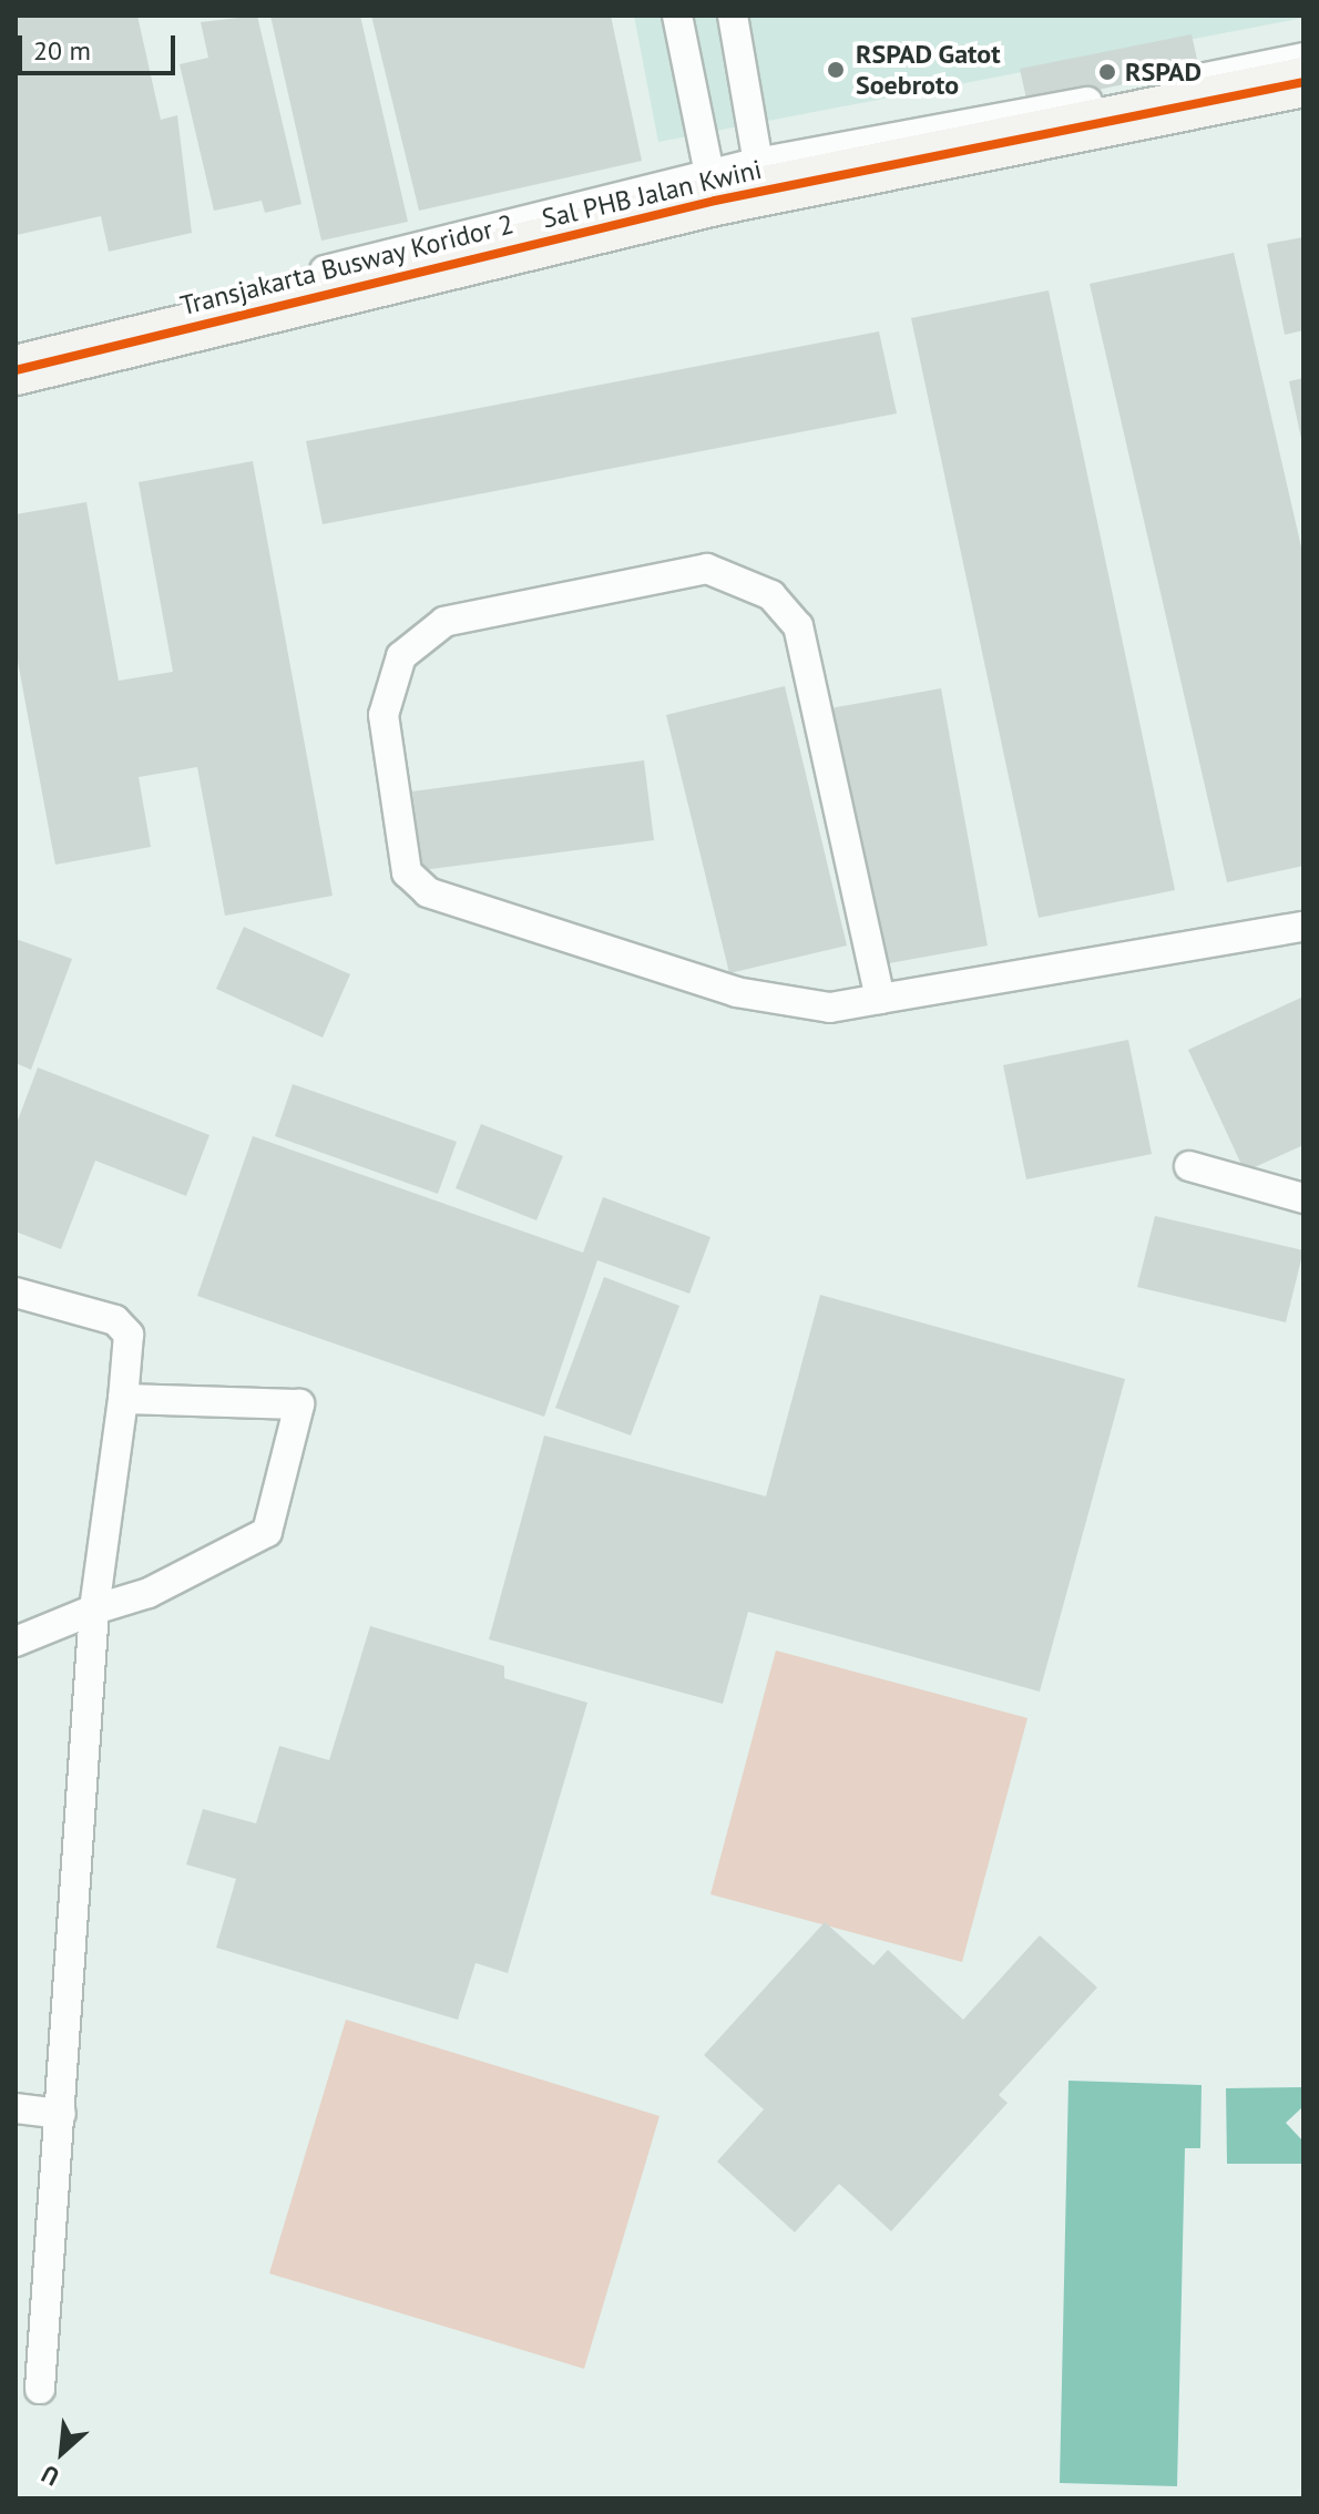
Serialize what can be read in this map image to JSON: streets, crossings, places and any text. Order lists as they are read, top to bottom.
{
  "streets": {
    "street": ["Sal PHB Jalan Kwini"],
    "lane": ["Transjakarta Busway Koridor 2"]
  },
  "crossings": [
    ["Sal PHB Jalan Kwini", "Transjakarta Busway Koridor 2"]
  ],
  "places": ["RSPAD Gatot Soebroto", "RSPAD"],
  "scale_bar": "20 m",
  "north": "bottom left"
}
